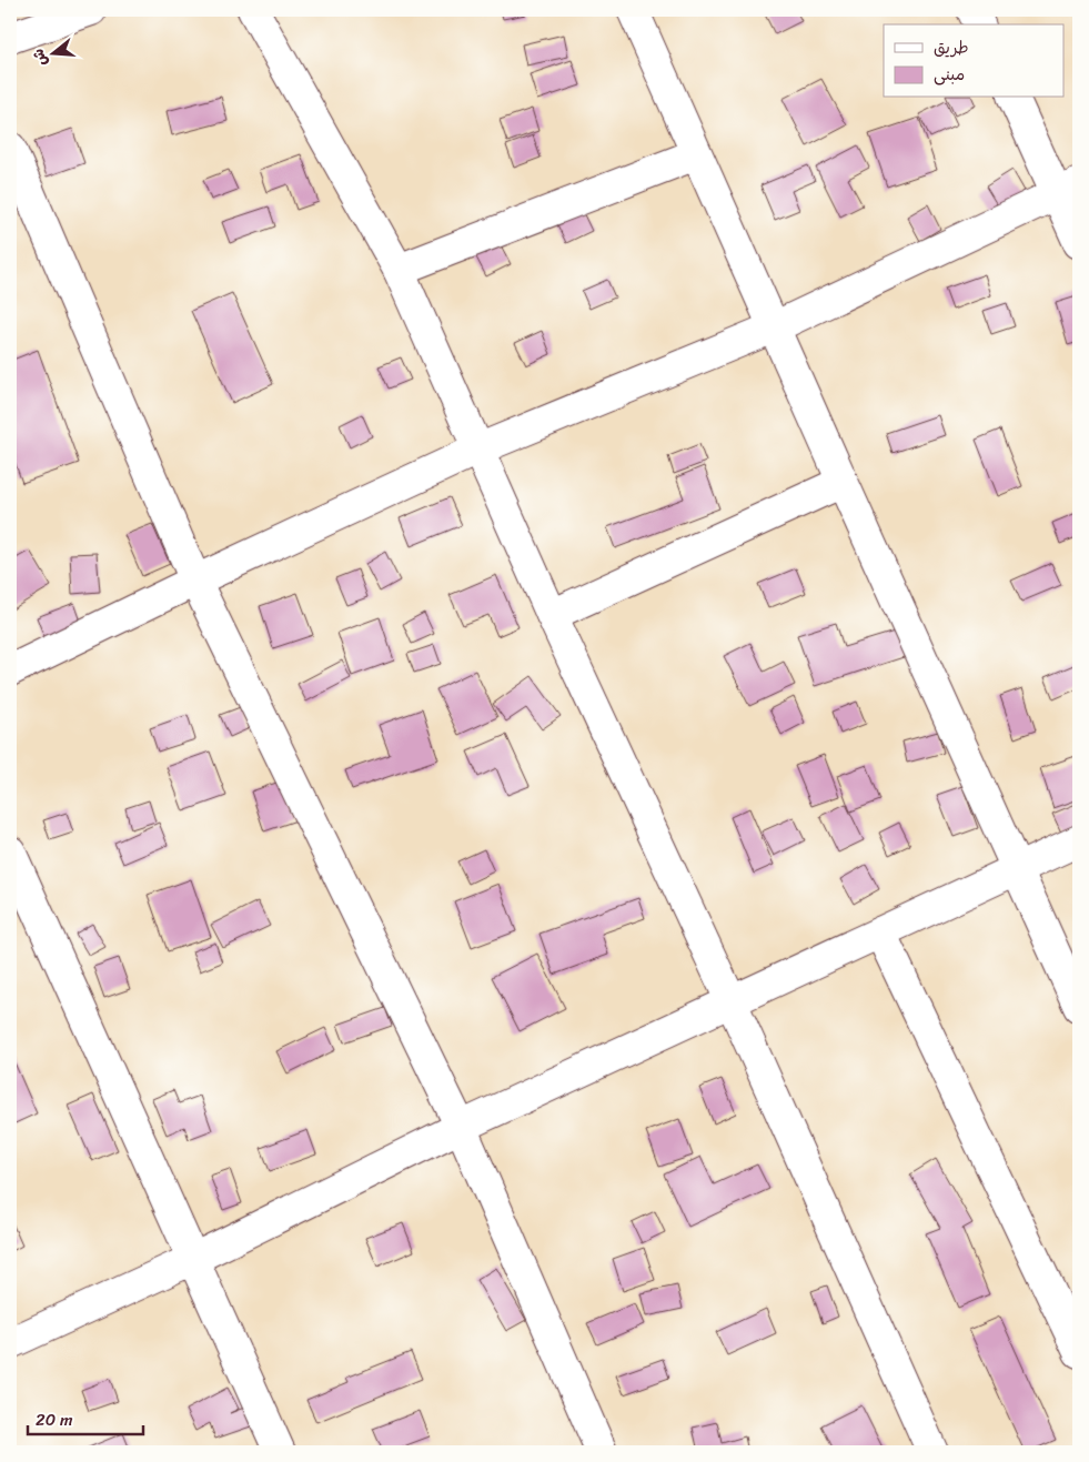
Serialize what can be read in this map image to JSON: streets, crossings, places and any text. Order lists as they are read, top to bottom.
{
  "legend": ["طريق", "مبنى"],
  "scale_bar": "20 m",
  "north": "left"
}
